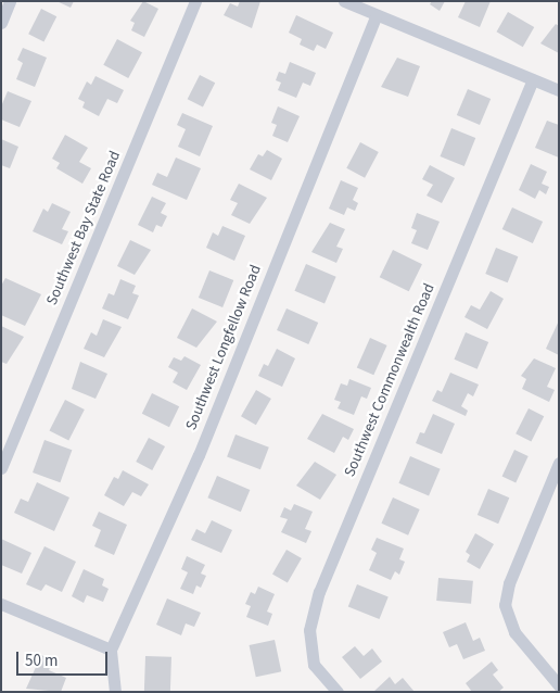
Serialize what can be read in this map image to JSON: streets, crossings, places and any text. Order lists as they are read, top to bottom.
{
  "streets": {
    "street": ["Southwest Bay State Road", "Southwest Longfellow Road", "Southwest Commonwealth Road"]
  },
  "scale_bar": "50 m"
}
